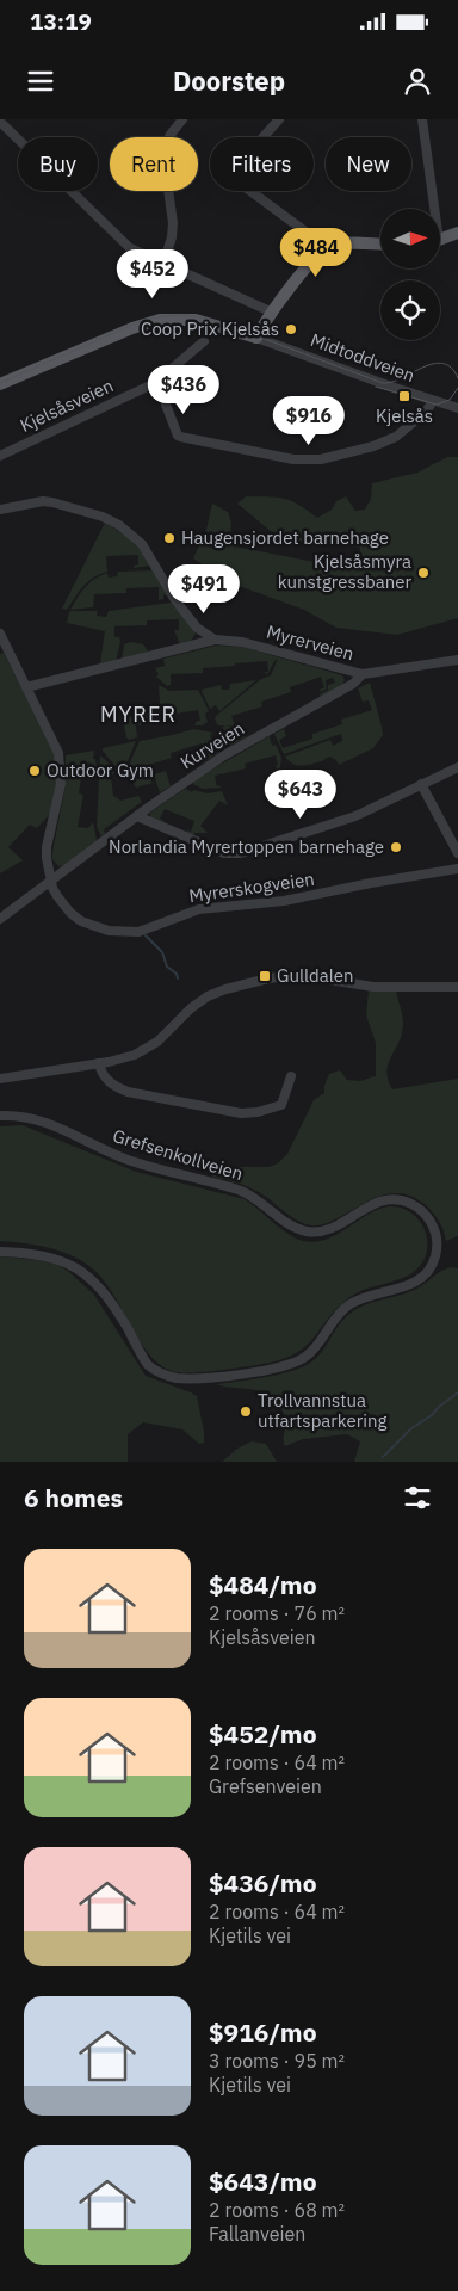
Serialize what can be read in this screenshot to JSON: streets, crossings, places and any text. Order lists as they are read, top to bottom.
{
  "streets": {
    "street": [
      "Midtoddveien",
      "Kjelsåsveien",
      "Myrerveien",
      "Kurveien",
      "Myrerskogveien",
      "Grefsenkollveien"
    ]
  },
  "crossings": [
    ["Myrerveien", "Kurveien"],
    ["Kurveien", "Myrerskogveien"]
  ],
  "districts": ["MYRER"],
  "places": {
    "other": [
      "Coop Prix Kjelsås",
      "Haugensjordet barnehage",
      "Kjelsåsmyra kunstgressbaner",
      "Outdoor Gym",
      "Norlandia Myrertoppen barnehage",
      "Trollvannstua utfartsparkering"
    ],
    "transit": ["Kjelsås", "Gulldalen"]
  },
  "north": "right",
  "page": {
    "status": "13:19",
    "header": "Doorstep",
    "chip": [
      "Buy",
      "Rent",
      "Filters",
      "New"
    ],
    "price": [
      "$484",
      "$452",
      "$436",
      "$916",
      "$491",
      "$643"
    ],
    "heading": "6 homes",
    "list": [
      {
        "name": "$484/mo",
        "note": "2 rooms · 76 m² · Kjelsåsveien"
      },
      {
        "name": "$452/mo",
        "note": "2 rooms · 64 m² · Grefsenveien"
      },
      {
        "name": "$436/mo",
        "note": "2 rooms · 64 m² · Kjetils vei"
      },
      {
        "name": "$916/mo",
        "note": "3 rooms · 95 m² · Kjetils vei"
      },
      {
        "name": "$643/mo",
        "note": "2 rooms · 68 m² · Fallanveien"
      }
    ]
  }
}
